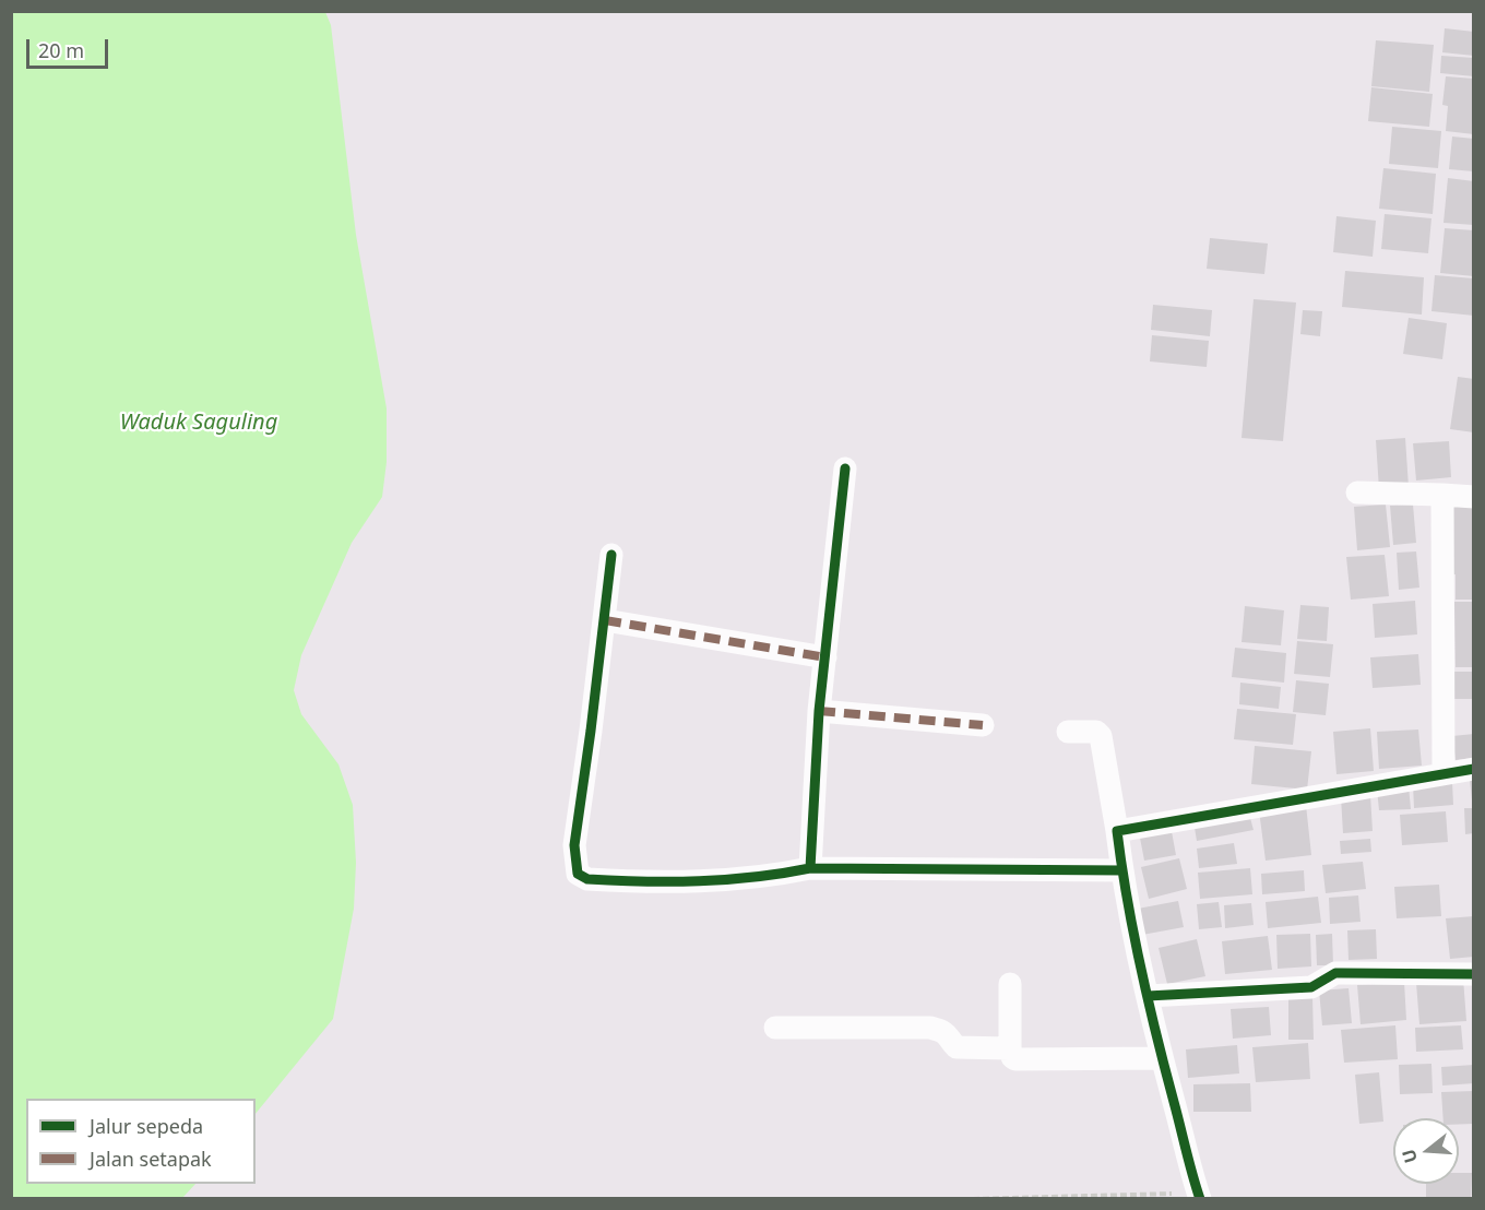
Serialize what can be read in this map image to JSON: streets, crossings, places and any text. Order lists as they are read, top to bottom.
{
  "water": ["Waduk Saguling"],
  "legend": ["Jalur sepeda", "Jalan setapak"],
  "scale_bar": "20 m",
  "north": "left"
}
